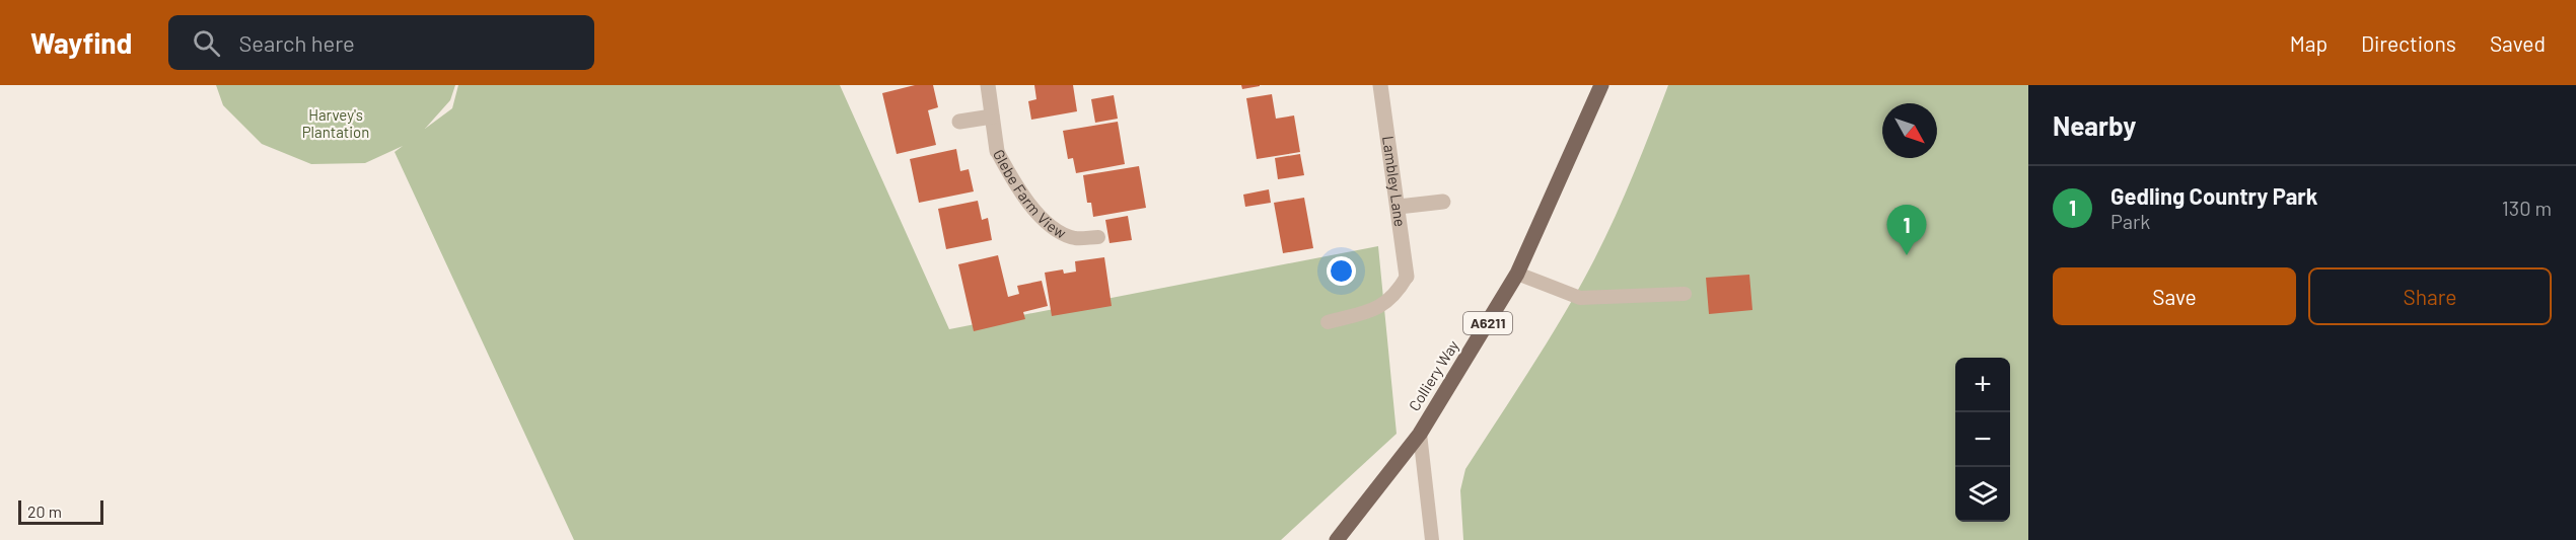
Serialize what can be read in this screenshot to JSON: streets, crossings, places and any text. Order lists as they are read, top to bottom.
{
  "streets": {
    "main road": ["A6211", "Colliery Way"],
    "street": ["Lambley Lane", "Glebe Farm View"]
  },
  "parks": ["Harvey's Plantation"],
  "scale_bar": "20 m",
  "north": "bottom right",
  "page": {
    "header": "Wayfind",
    "search": "Search here",
    "nav": ["Map", "Directions", "Saved"],
    "heading": "Nearby",
    "list": [
      {
        "mark": "1",
        "name": "Gedling Country Park",
        "note": "Park",
        "value": "130 m"
      }
    ],
    "pins": "1",
    "buttons": ["Save", "Share"],
    "map_buttons": ["+", "−"],
    "scale": "20 m"
  }
}
